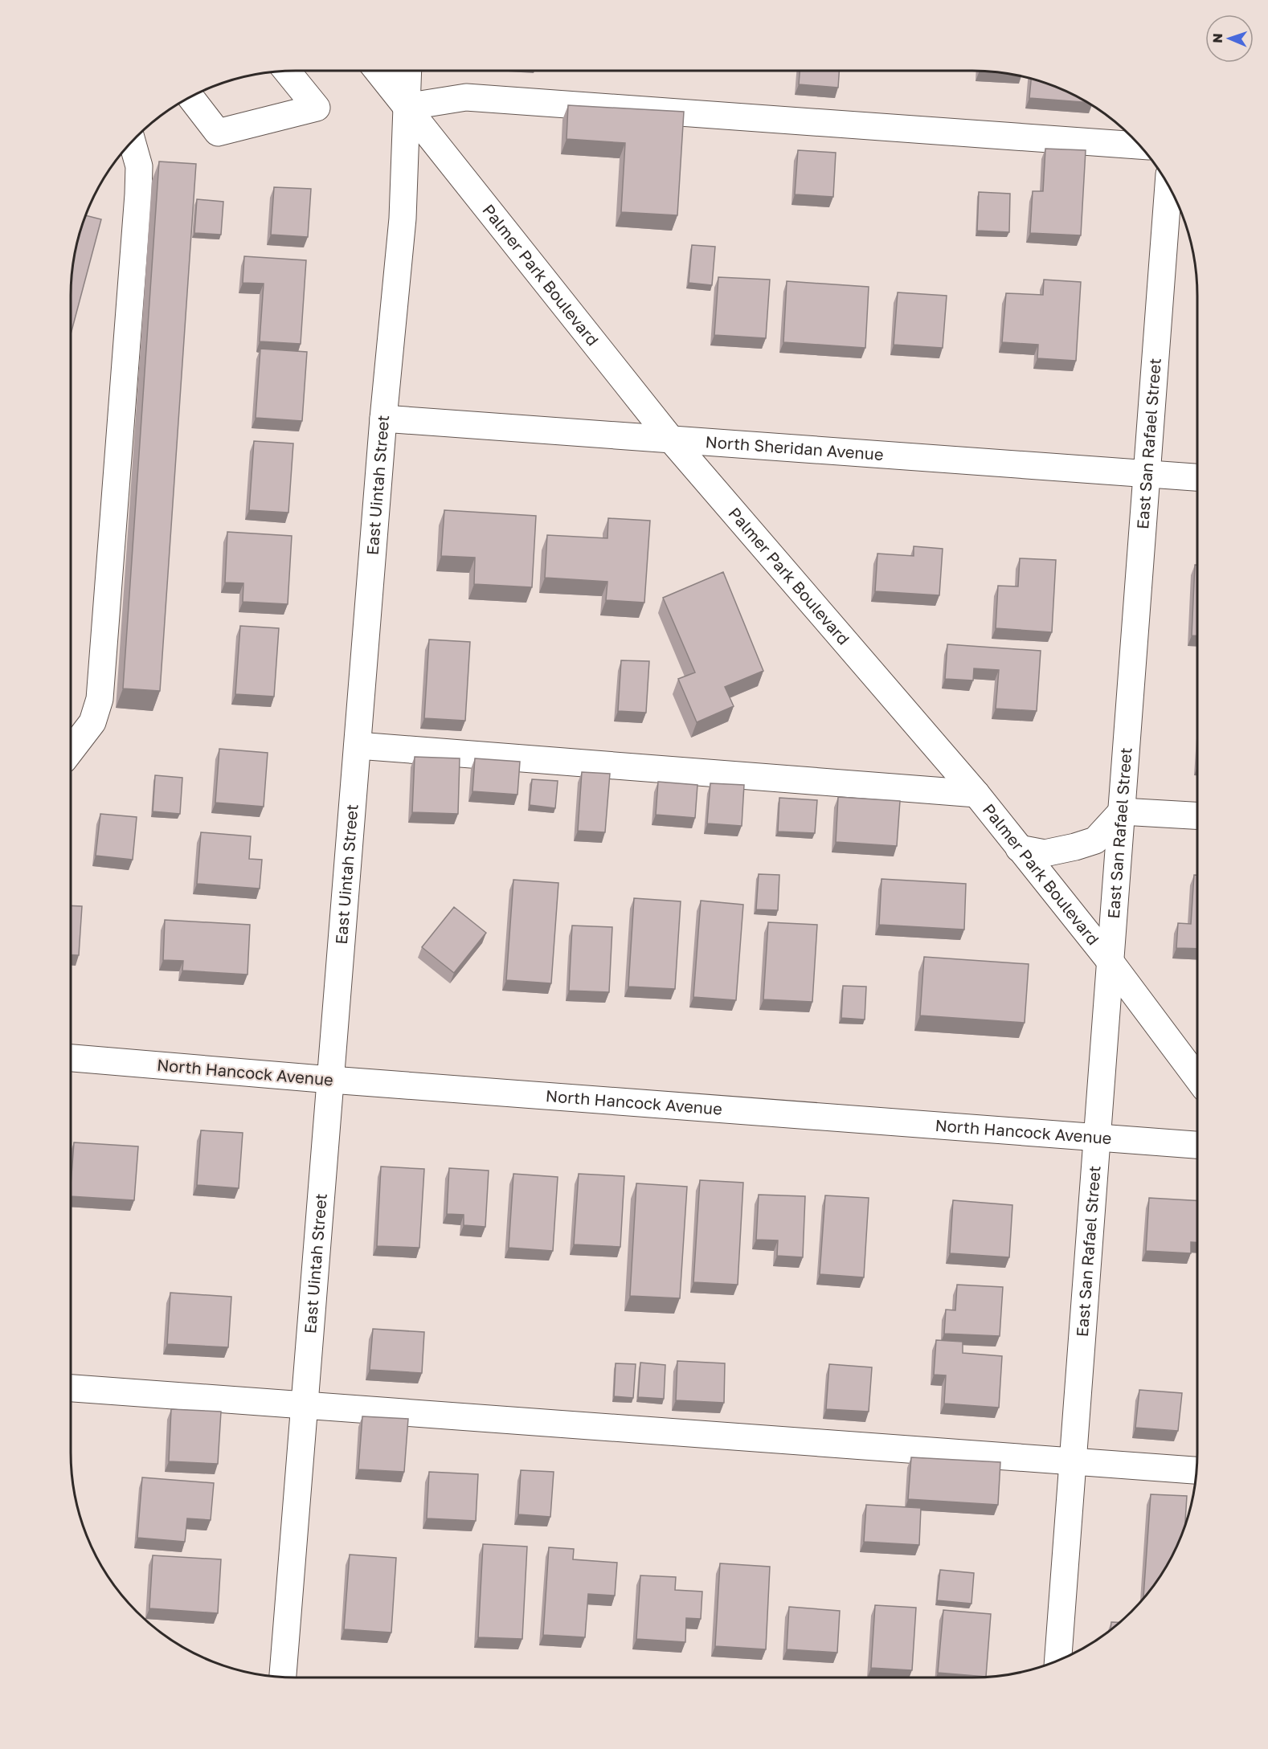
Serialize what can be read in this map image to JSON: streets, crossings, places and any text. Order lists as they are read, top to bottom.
{
  "streets": {
    "main road": [
      "Palmer Park Boulevard",
      "East San Rafael Street",
      "North Sheridan Avenue",
      "East Uintah Street",
      "North Hancock Avenue"
    ]
  },
  "crossings": [
    ["Palmer Park Boulevard", "East San Rafael Street"],
    ["Palmer Park Boulevard", "North Sheridan Avenue"],
    ["Palmer Park Boulevard", "East Uintah Street"],
    ["East San Rafael Street", "North Sheridan Avenue"],
    ["East San Rafael Street", "North Hancock Avenue"],
    ["North Sheridan Avenue", "East Uintah Street"],
    ["East Uintah Street", "North Hancock Avenue"]
  ],
  "north": "left"
}
